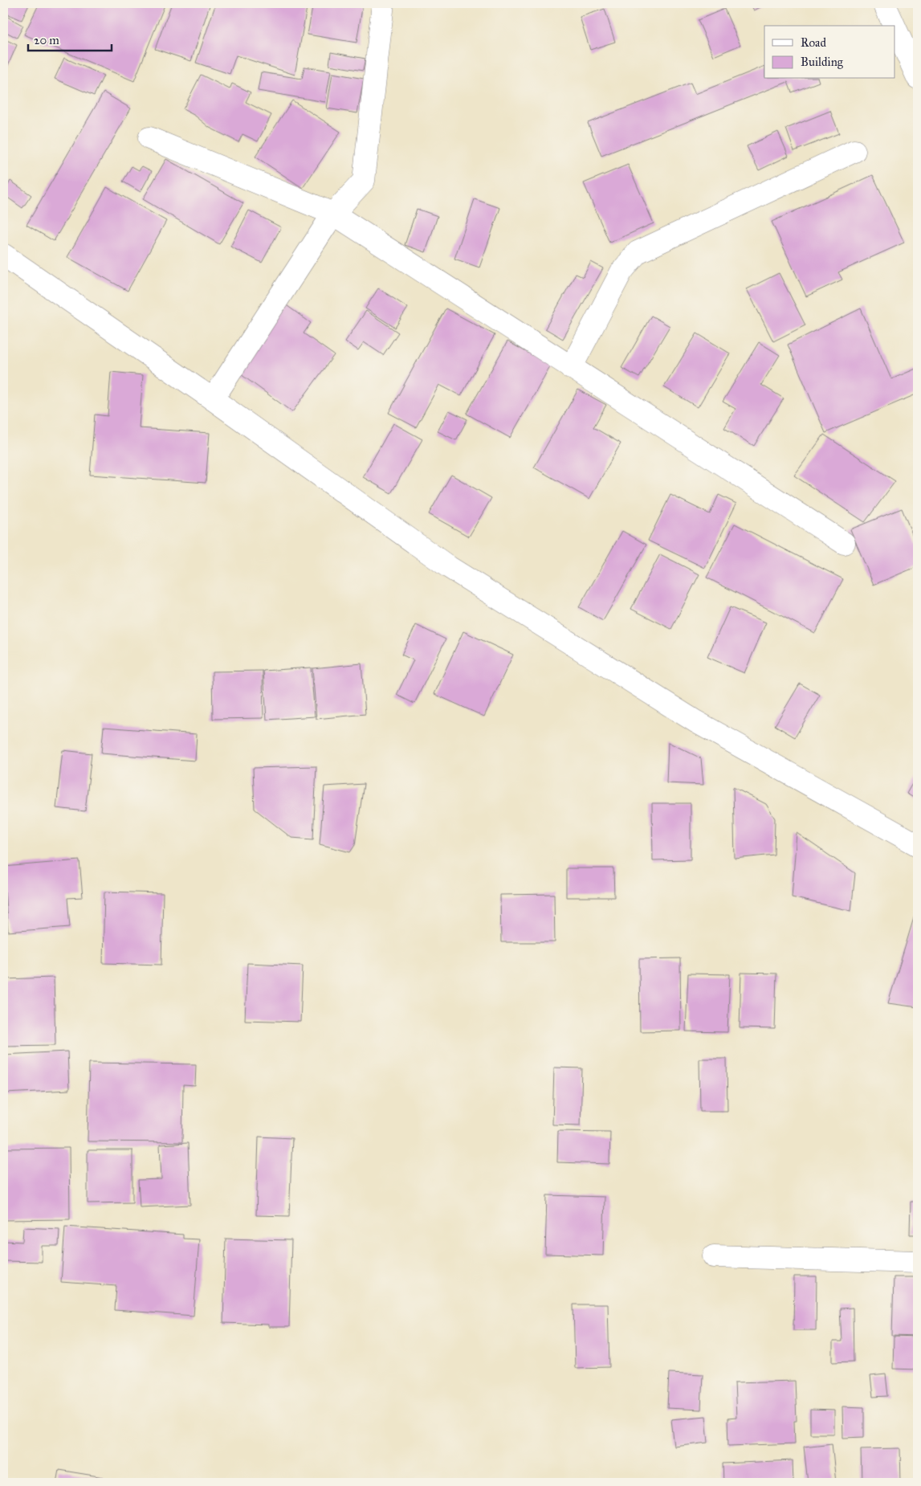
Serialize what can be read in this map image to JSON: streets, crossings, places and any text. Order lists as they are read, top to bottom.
{
  "legend": ["Road", "Building"],
  "scale_bar": "20 m"
}
